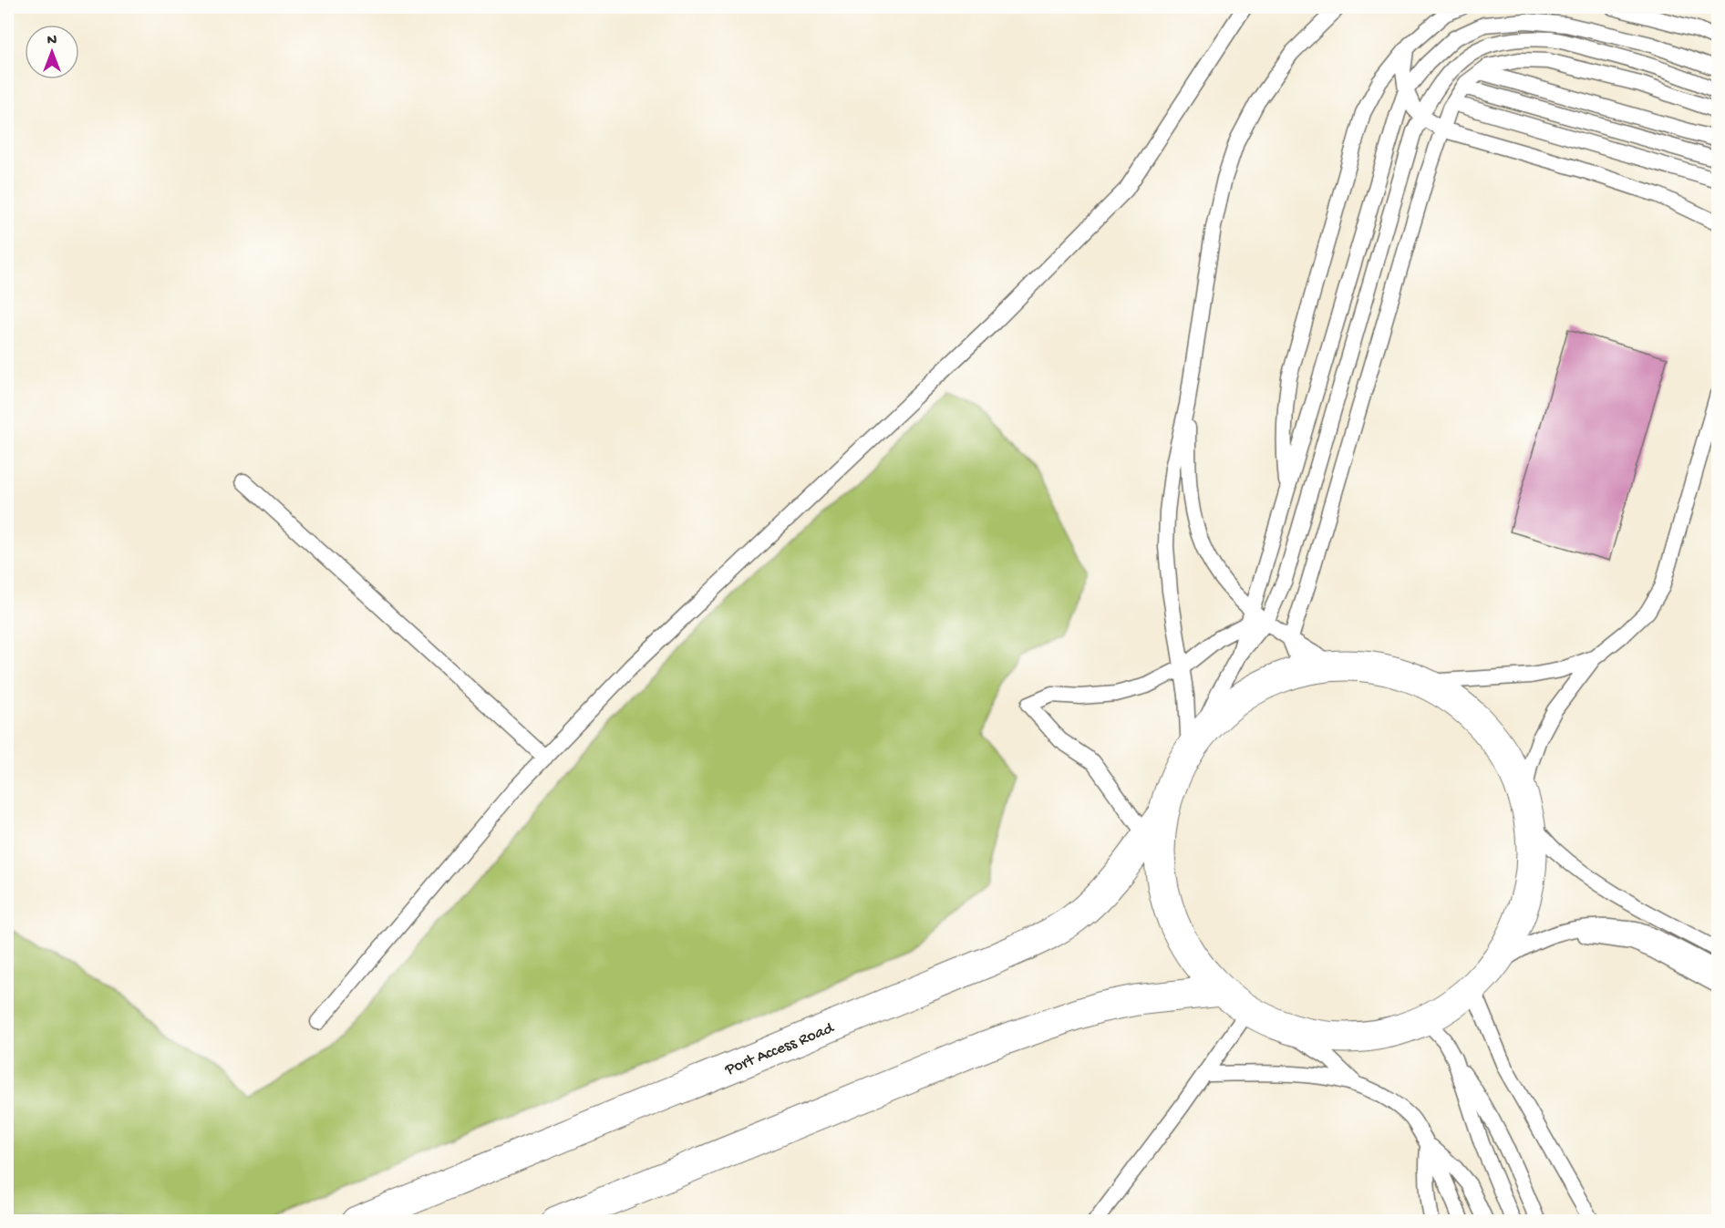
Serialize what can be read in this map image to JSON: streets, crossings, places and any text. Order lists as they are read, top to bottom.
{
  "streets": {
    "main road": ["Port Access Road"]
  },
  "north": "top"
}
